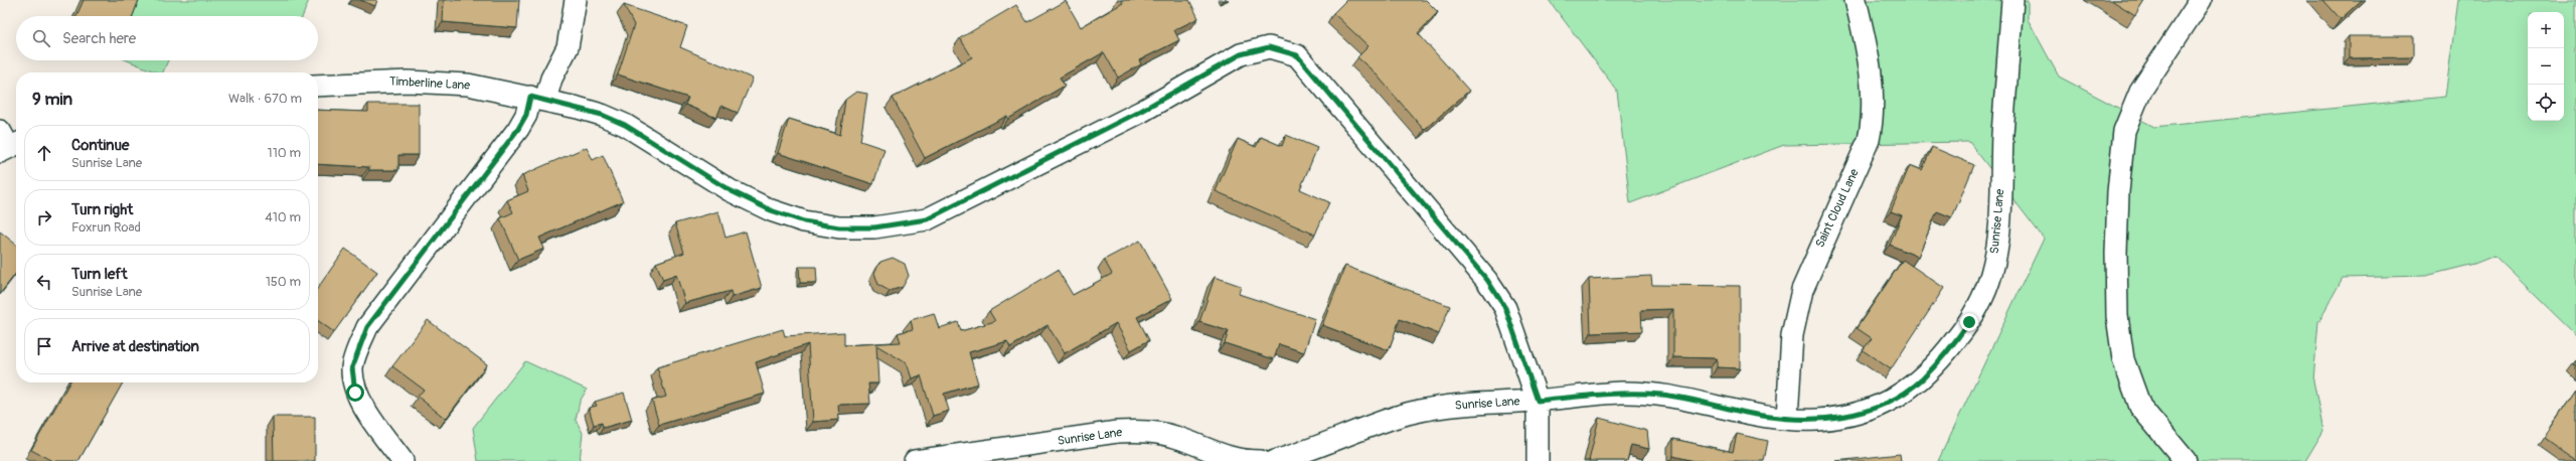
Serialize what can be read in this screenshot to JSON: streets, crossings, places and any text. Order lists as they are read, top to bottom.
{
  "streets": {
    "street": ["Timberline Lane", "Saint Cloud Lane", "Sunrise Lane"]
  },
  "crossings": [
    ["Timberline Lane", "Sunrise Lane"],
    ["Saint Cloud Lane", "Sunrise Lane"]
  ],
  "page": {
    "map_buttons": ["+", "−"],
    "search": "Search here",
    "heading": ["9 min", "Walk · 670 m"],
    "list": [
      ["Continue", "Sunrise Lane", "110 m"],
      ["Turn right", "Foxrun Road", "410 m"],
      ["Turn left", "Sunrise Lane", "150 m"],
      "Arrive at destination"
    ]
  }
}
